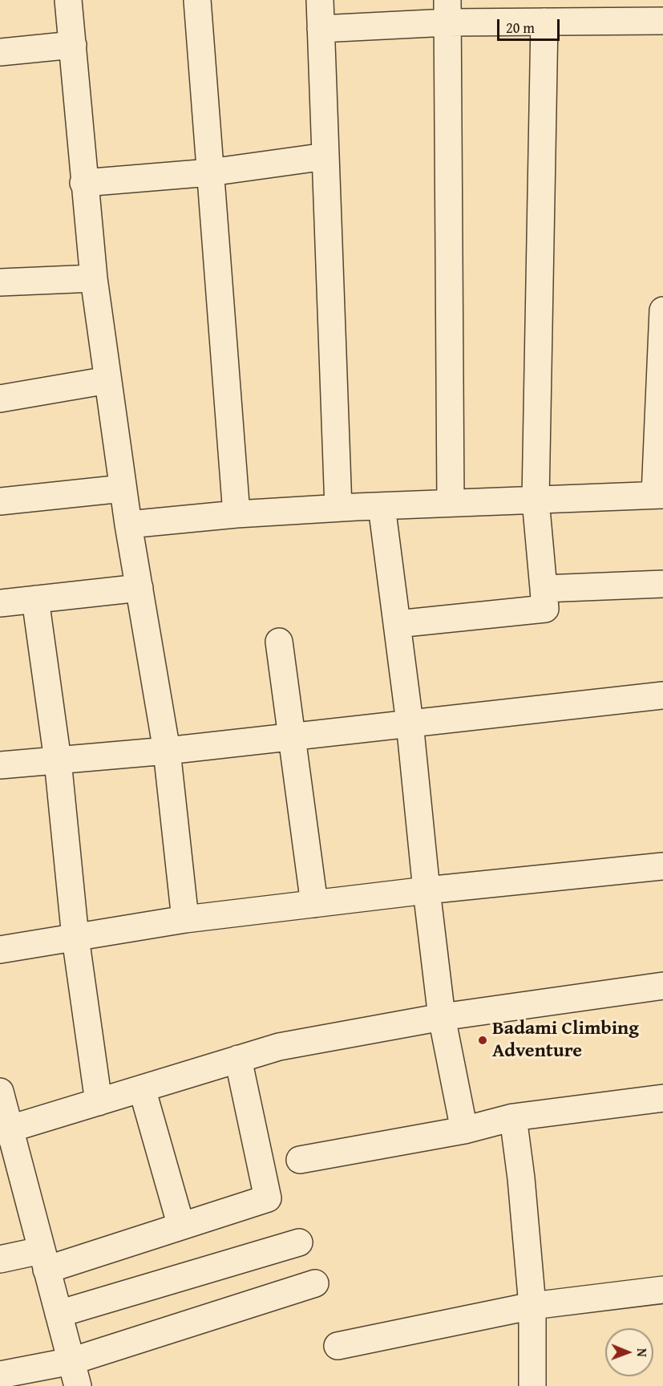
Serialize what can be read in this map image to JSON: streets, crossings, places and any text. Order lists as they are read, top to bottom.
{
  "places": ["Badami Climbing Adventure"],
  "scale_bar": "20 m",
  "north": "right"
}
